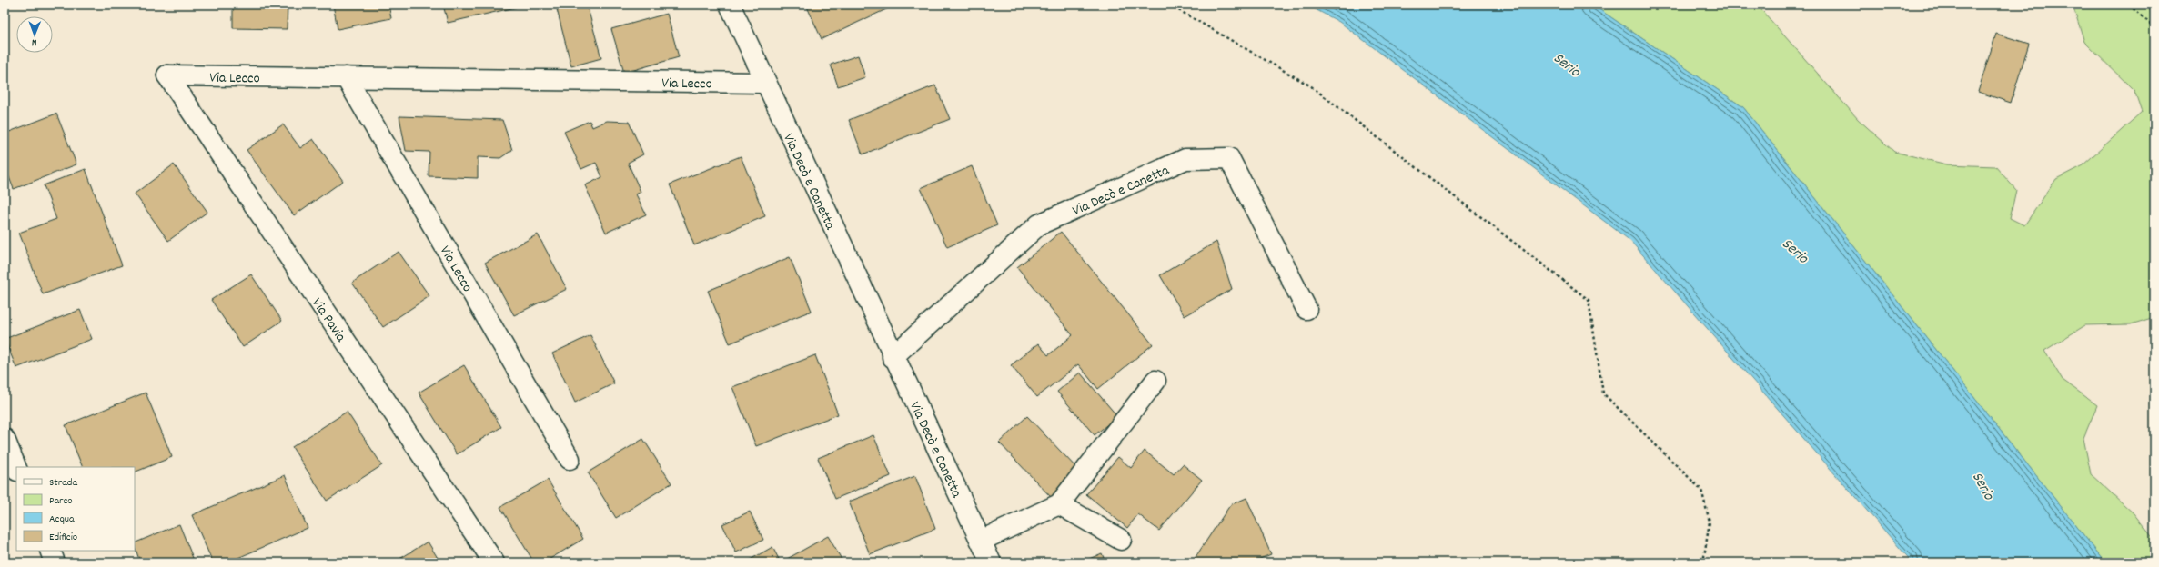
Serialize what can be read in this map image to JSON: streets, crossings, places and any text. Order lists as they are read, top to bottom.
{
  "streets": {
    "street": ["Via Lecco", "Via Decò e Canetta", "Via Pavia"]
  },
  "crossings": [
    ["Via Lecco", "Via Decò e Canetta"],
    ["Via Lecco", "Via Pavia"]
  ],
  "water": ["Serio"],
  "legend": [
    "Strada",
    "Parco",
    "Acqua",
    "Edificio"
  ],
  "north": "bottom"
}
